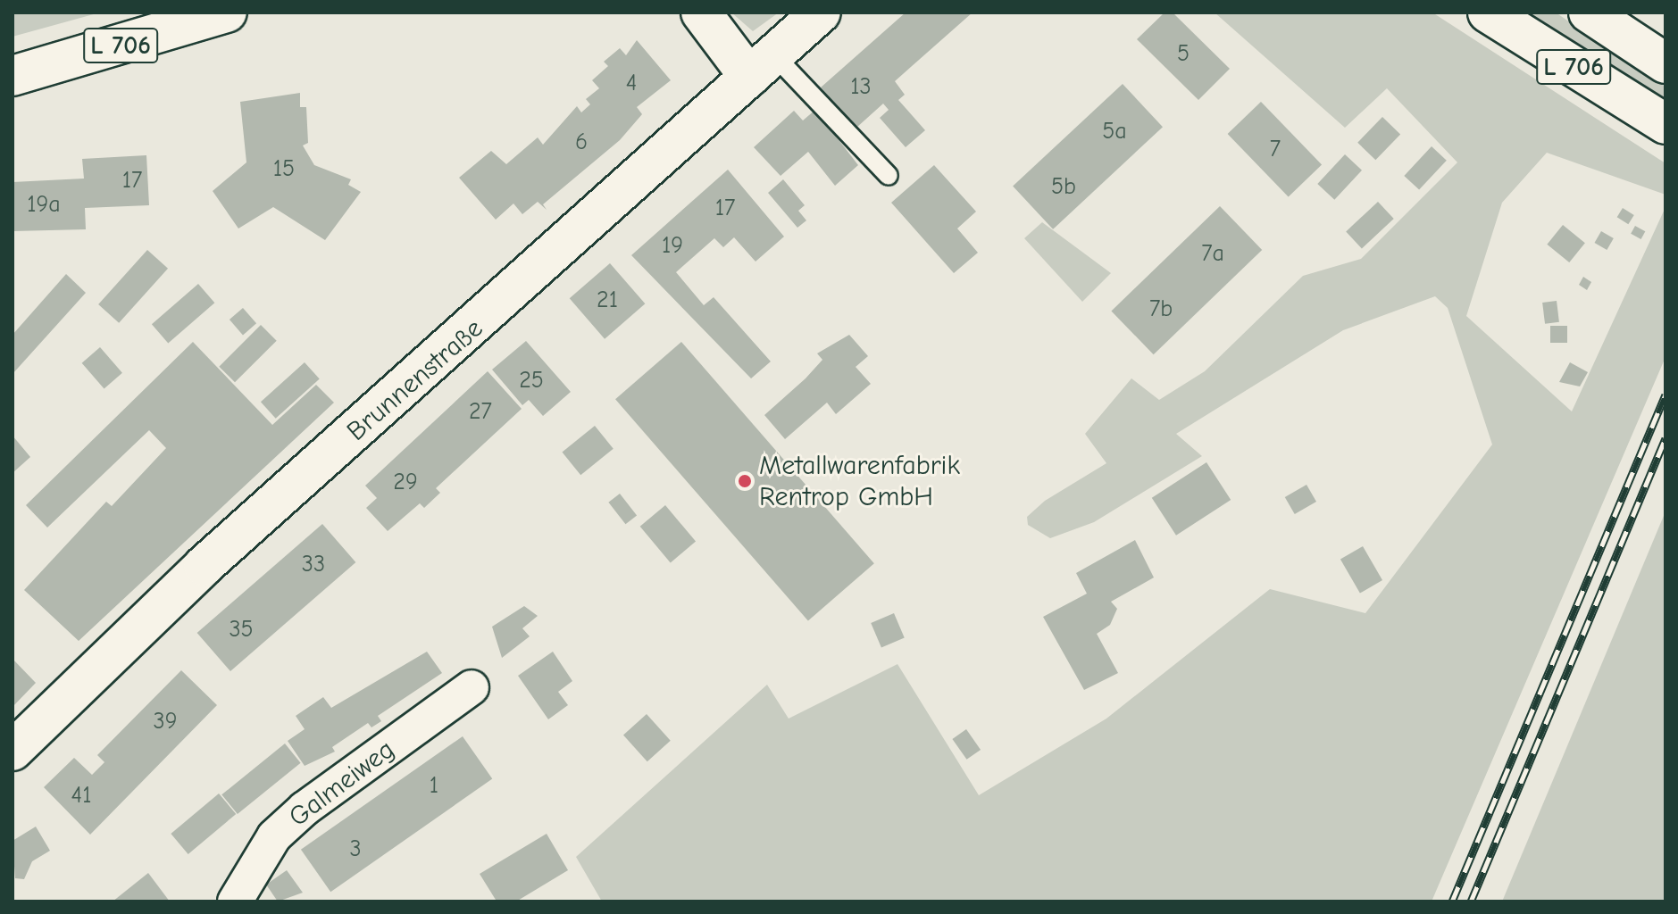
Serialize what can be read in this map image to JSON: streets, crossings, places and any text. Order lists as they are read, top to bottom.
{
  "streets": {
    "main road": ["L 706", "Brunnenstraße"],
    "street": ["Galmeiweg"]
  },
  "places": ["Metallwarenfabrik Rentrop GmbH"],
  "house_numbers": [
    "5",
    "4",
    "13",
    "5a",
    "6",
    "7",
    "15",
    "17",
    "5b",
    "19a",
    "17",
    "19",
    "7a",
    "21",
    "7b",
    "25",
    "27",
    "29",
    "33",
    "35",
    "39",
    "1",
    "41",
    "3"
  ]
}
